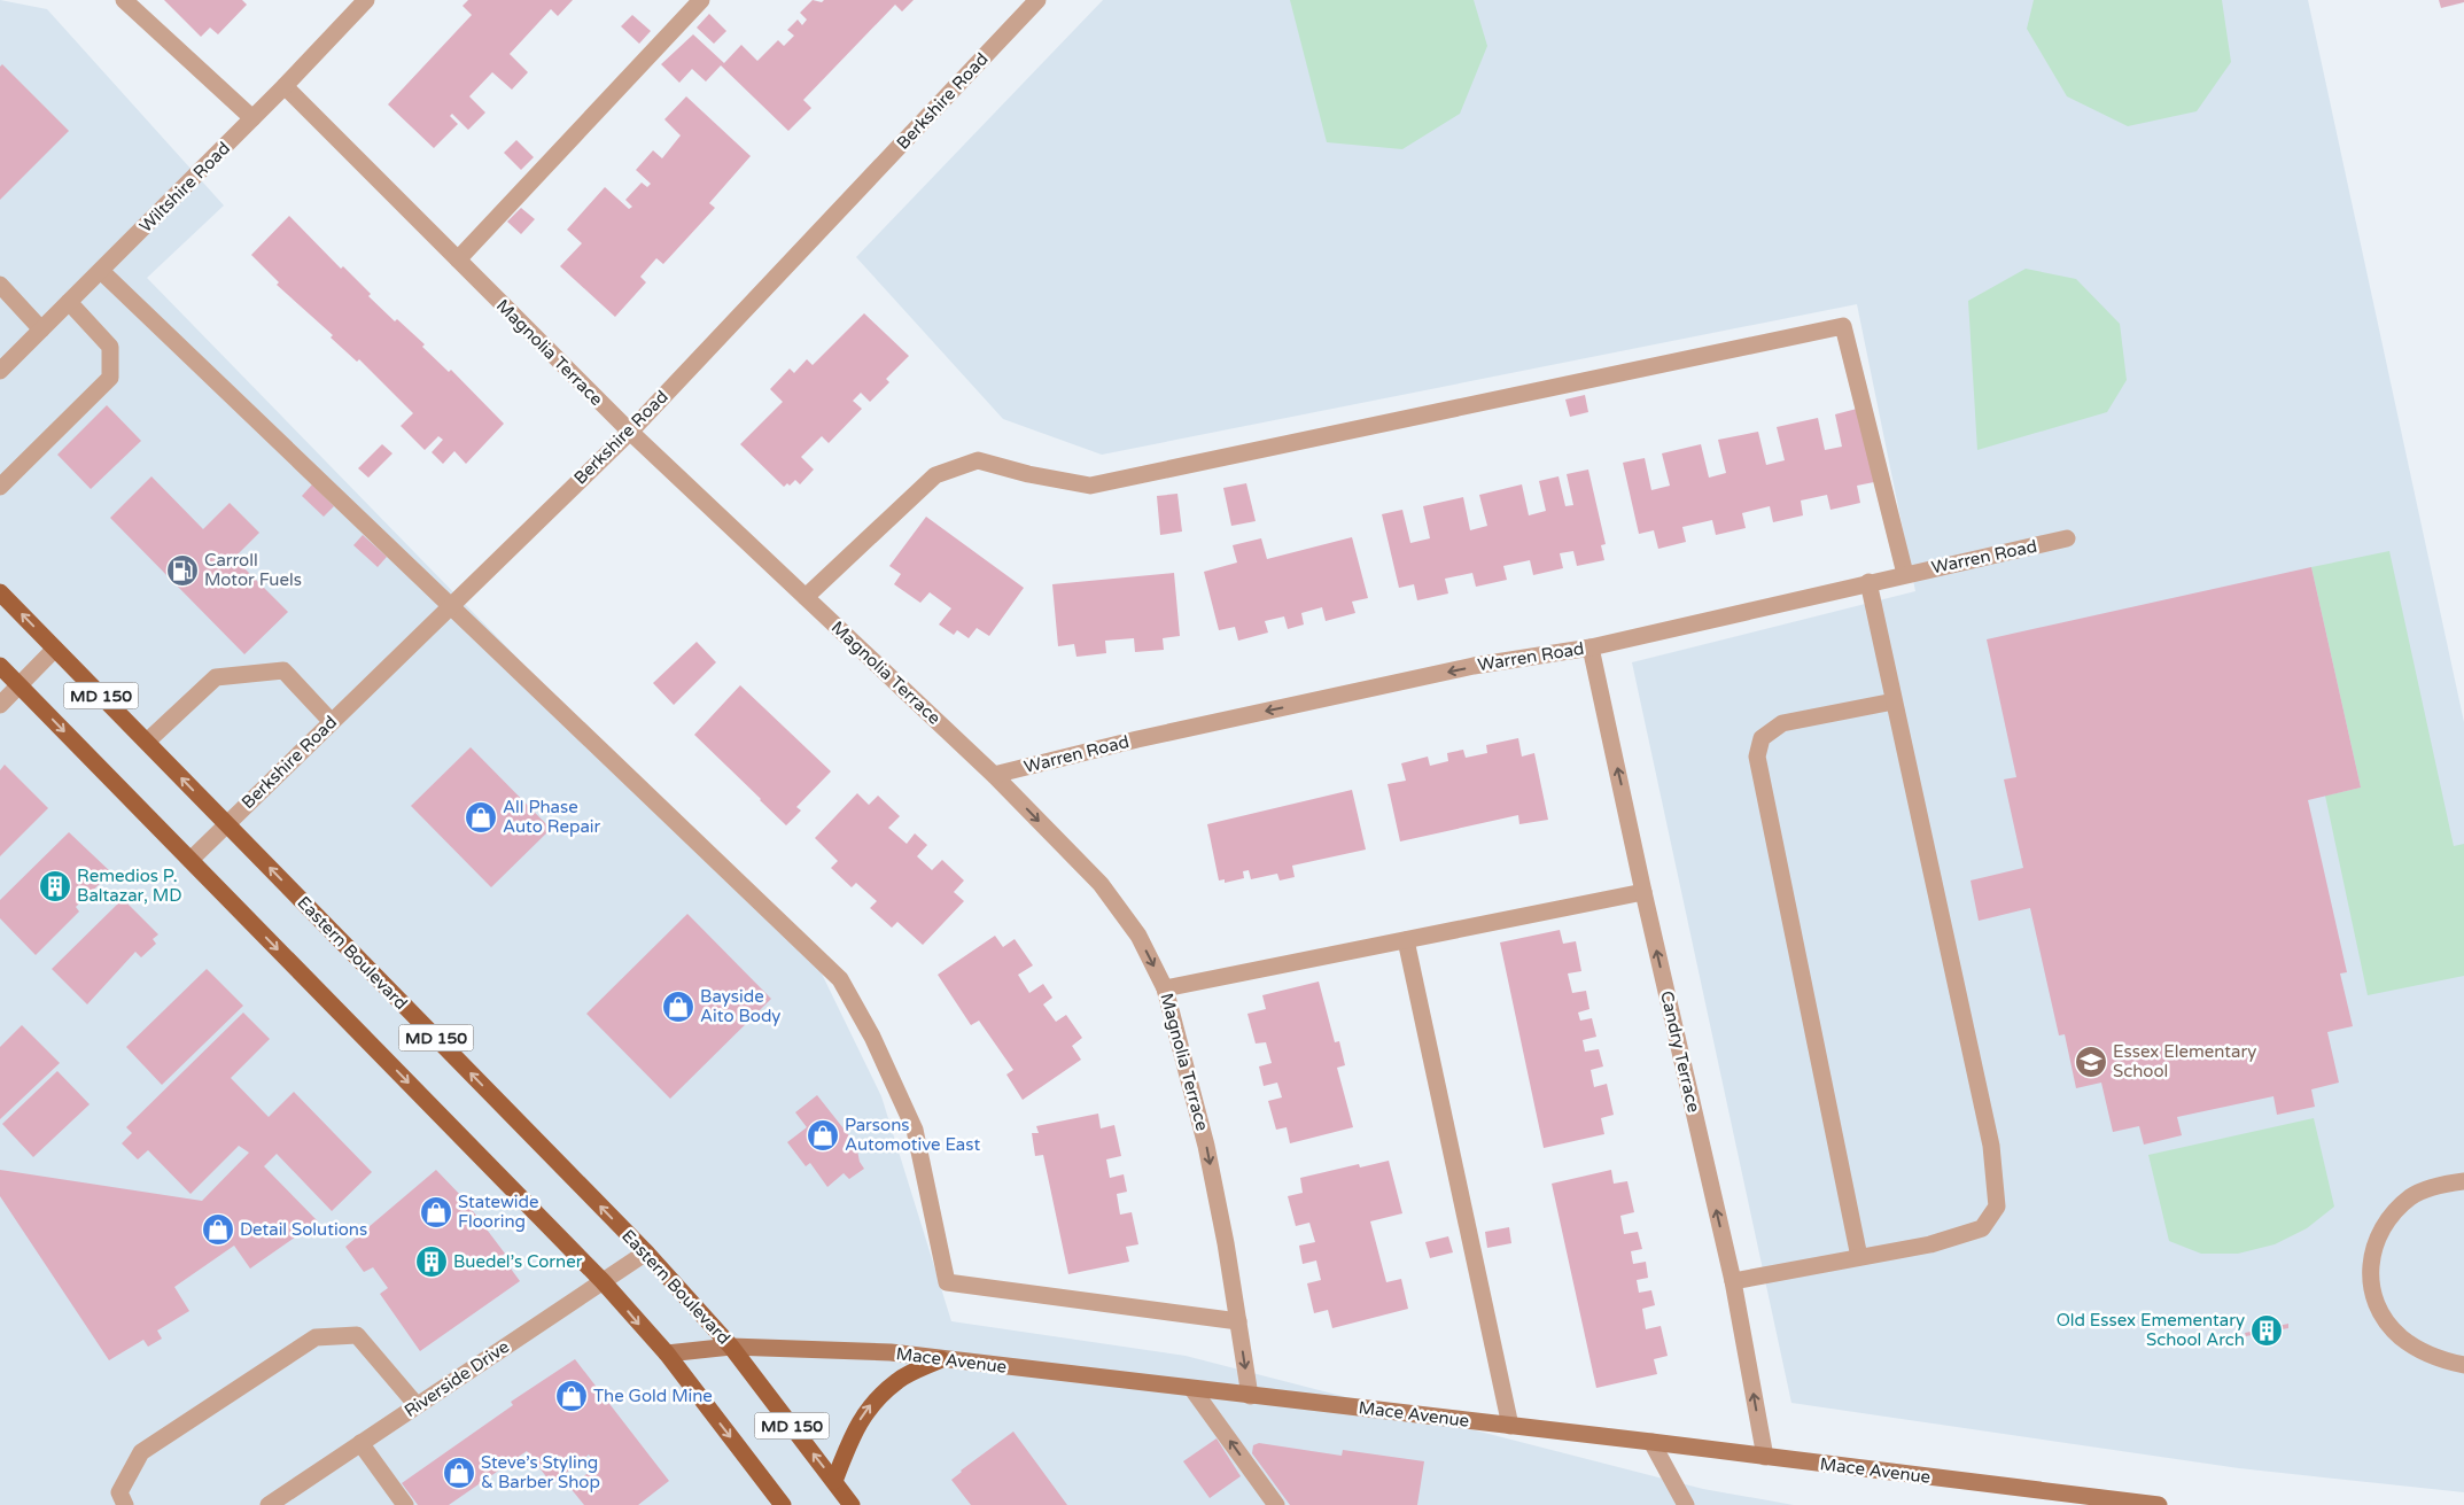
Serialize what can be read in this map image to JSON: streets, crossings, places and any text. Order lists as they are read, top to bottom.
{
  "streets": {
    "main road": ["MD 150", "Eastern Boulevard", "Mace Avenue"],
    "street": [
      "Berkshire Road",
      "Wiltshire Road",
      "Magnolia Terrace",
      "Warren Road",
      "Candry Terrace",
      "Riverside Drive"
    ]
  },
  "crossings": [
    ["Berkshire Road", "Magnolia Terrace"],
    ["Berkshire Road", "MD 150"],
    ["Berkshire Road", "Eastern Boulevard"],
    ["Wiltshire Road", "Magnolia Terrace"],
    ["Magnolia Terrace", "Warren Road"],
    ["Magnolia Terrace", "Mace Avenue"],
    ["Warren Road", "Candry Terrace"],
    ["MD 150", "Mace Avenue"],
    ["MD 150", "Riverside Drive"],
    ["Eastern Boulevard", "Mace Avenue"],
    ["Eastern Boulevard", "Riverside Drive"],
    ["Candry Terrace", "Mace Avenue"]
  ],
  "one_way": ["Magnolia Terrace", "Warren Road", "Candry Terrace"],
  "places": {
    "fuel station": ["Carroll Motor Fuels"],
    "shop": [
      "All Phase Auto Repair",
      "Bayside Aito Body",
      "Parsons Automotive East",
      "Statewide Flooring",
      "Detail Solutions",
      "The Gold Mine",
      "Steve’s Styling & Barber Shop"
    ],
    "building": ["Remedios P. Baltazar, MD", "Buedel’s Corner", "Old Essex Emementary School Arch"],
    "school or university": ["Essex Elementary School"]
  }
}
